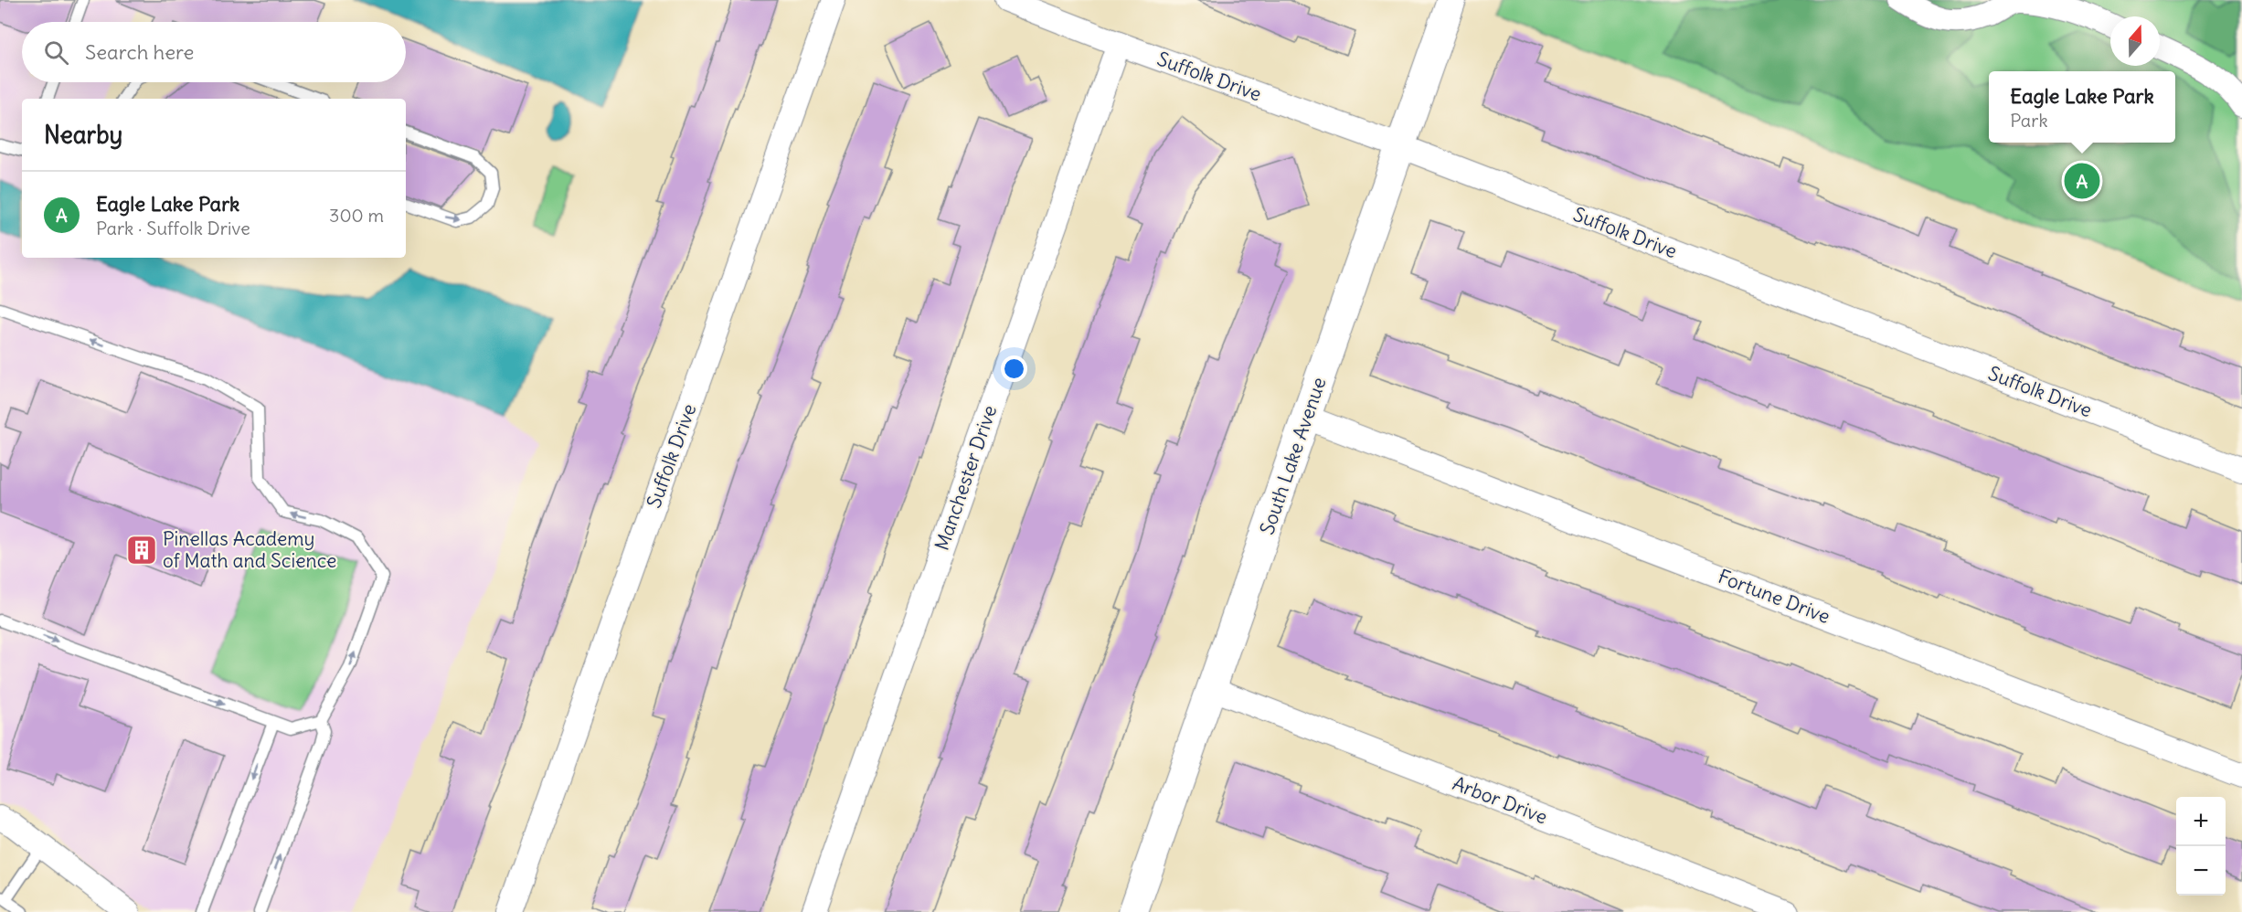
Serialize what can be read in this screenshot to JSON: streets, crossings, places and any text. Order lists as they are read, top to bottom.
{
  "streets": {
    "street": [
      "Suffolk Drive",
      "South Lake Avenue",
      "Manchester Drive",
      "Fortune Drive",
      "Arbor Drive"
    ]
  },
  "crossings": [
    ["Suffolk Drive", "South Lake Avenue"],
    ["Suffolk Drive", "Manchester Drive"],
    ["South Lake Avenue", "Fortune Drive"],
    ["South Lake Avenue", "Arbor Drive"]
  ],
  "places": {
    "building": ["Pinellas Academy of Math and Science"]
  },
  "north": "top",
  "page": {
    "search": "Search here",
    "popup": ["Eagle Lake Park", "Park"],
    "heading": "Nearby",
    "pins": "A",
    "list": [
      {
        "mark": "A",
        "name": "Eagle Lake Park",
        "note": "Park · Suffolk Drive",
        "value": "300 m"
      }
    ],
    "map_buttons": ["+", "−"]
  }
}
